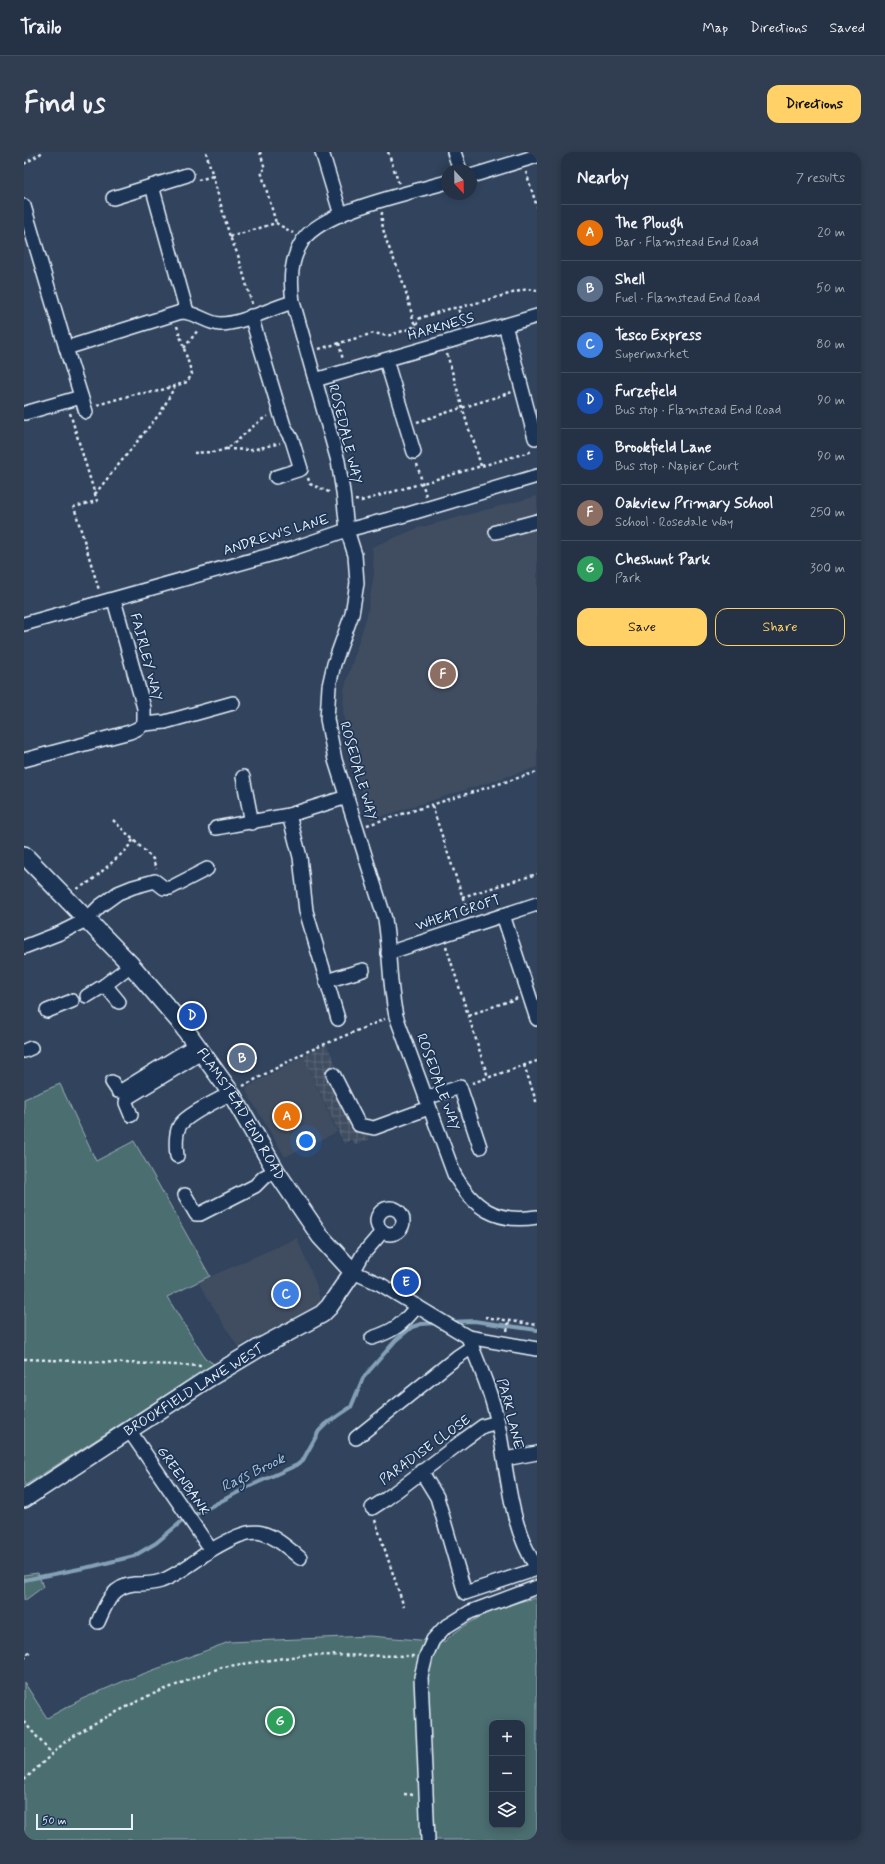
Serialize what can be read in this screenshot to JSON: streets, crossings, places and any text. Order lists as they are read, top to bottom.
{
  "streets": {
    "main road": ["FLAMSTEAD END ROAD", "BROOKFIELD LANE WEST"],
    "street": [
      "HARKNESS",
      "ROSEDALE WAY",
      "ANDREW'S LANE",
      "FAIRLEY WAY",
      "WHEATCROFT",
      "PARK LANE",
      "PARADISE CLOSE",
      "GREENBANK"
    ]
  },
  "crossings": [
    ["HARKNESS", "ROSEDALE WAY"],
    ["ROSEDALE WAY", "ANDREW'S LANE"],
    ["ROSEDALE WAY", "WHEATCROFT"],
    ["ANDREW'S LANE", "FAIRLEY WAY"],
    ["FLAMSTEAD END ROAD", "BROOKFIELD LANE WEST"],
    ["BROOKFIELD LANE WEST", "GREENBANK"],
    ["PARK LANE", "PARADISE CLOSE"]
  ],
  "water": ["Rags Brook"],
  "scale_bar": "50 m",
  "north": "bottom",
  "page": {
    "header": "Trailo",
    "nav": ["Map", "Directions", "Saved"],
    "buttons": [
      "Directions",
      ["Save", "Share"]
    ],
    "title": "Find us",
    "heading": ["Nearby", "7 results"],
    "list": [
      {
        "mark": "A",
        "name": "The Plough",
        "note": "Bar · Flamstead End Road",
        "value": "20 m"
      },
      {
        "mark": "B",
        "name": "Shell",
        "note": "Fuel · Flamstead End Road",
        "value": "50 m"
      },
      {
        "mark": "C",
        "name": "Tesco Express",
        "note": "Supermarket",
        "value": "80 m"
      },
      {
        "mark": "D",
        "name": "Furzefield",
        "note": "Bus stop · Flamstead End Road",
        "value": "90 m"
      },
      {
        "mark": "E",
        "name": "Brookfield Lane",
        "note": "Bus stop · Napier Court",
        "value": "90 m"
      },
      {
        "mark": "F",
        "name": "Oakview Primary School",
        "note": "School · Rosedale Way",
        "value": "250 m"
      },
      {
        "mark": "G",
        "name": "Cheshunt Park",
        "note": "Park",
        "value": "300 m"
      }
    ],
    "pins": [
      "F",
      "D",
      "B",
      "A",
      "E",
      "C",
      "G"
    ],
    "map_buttons": ["+", "−"],
    "scale": "50 m"
  }
}
